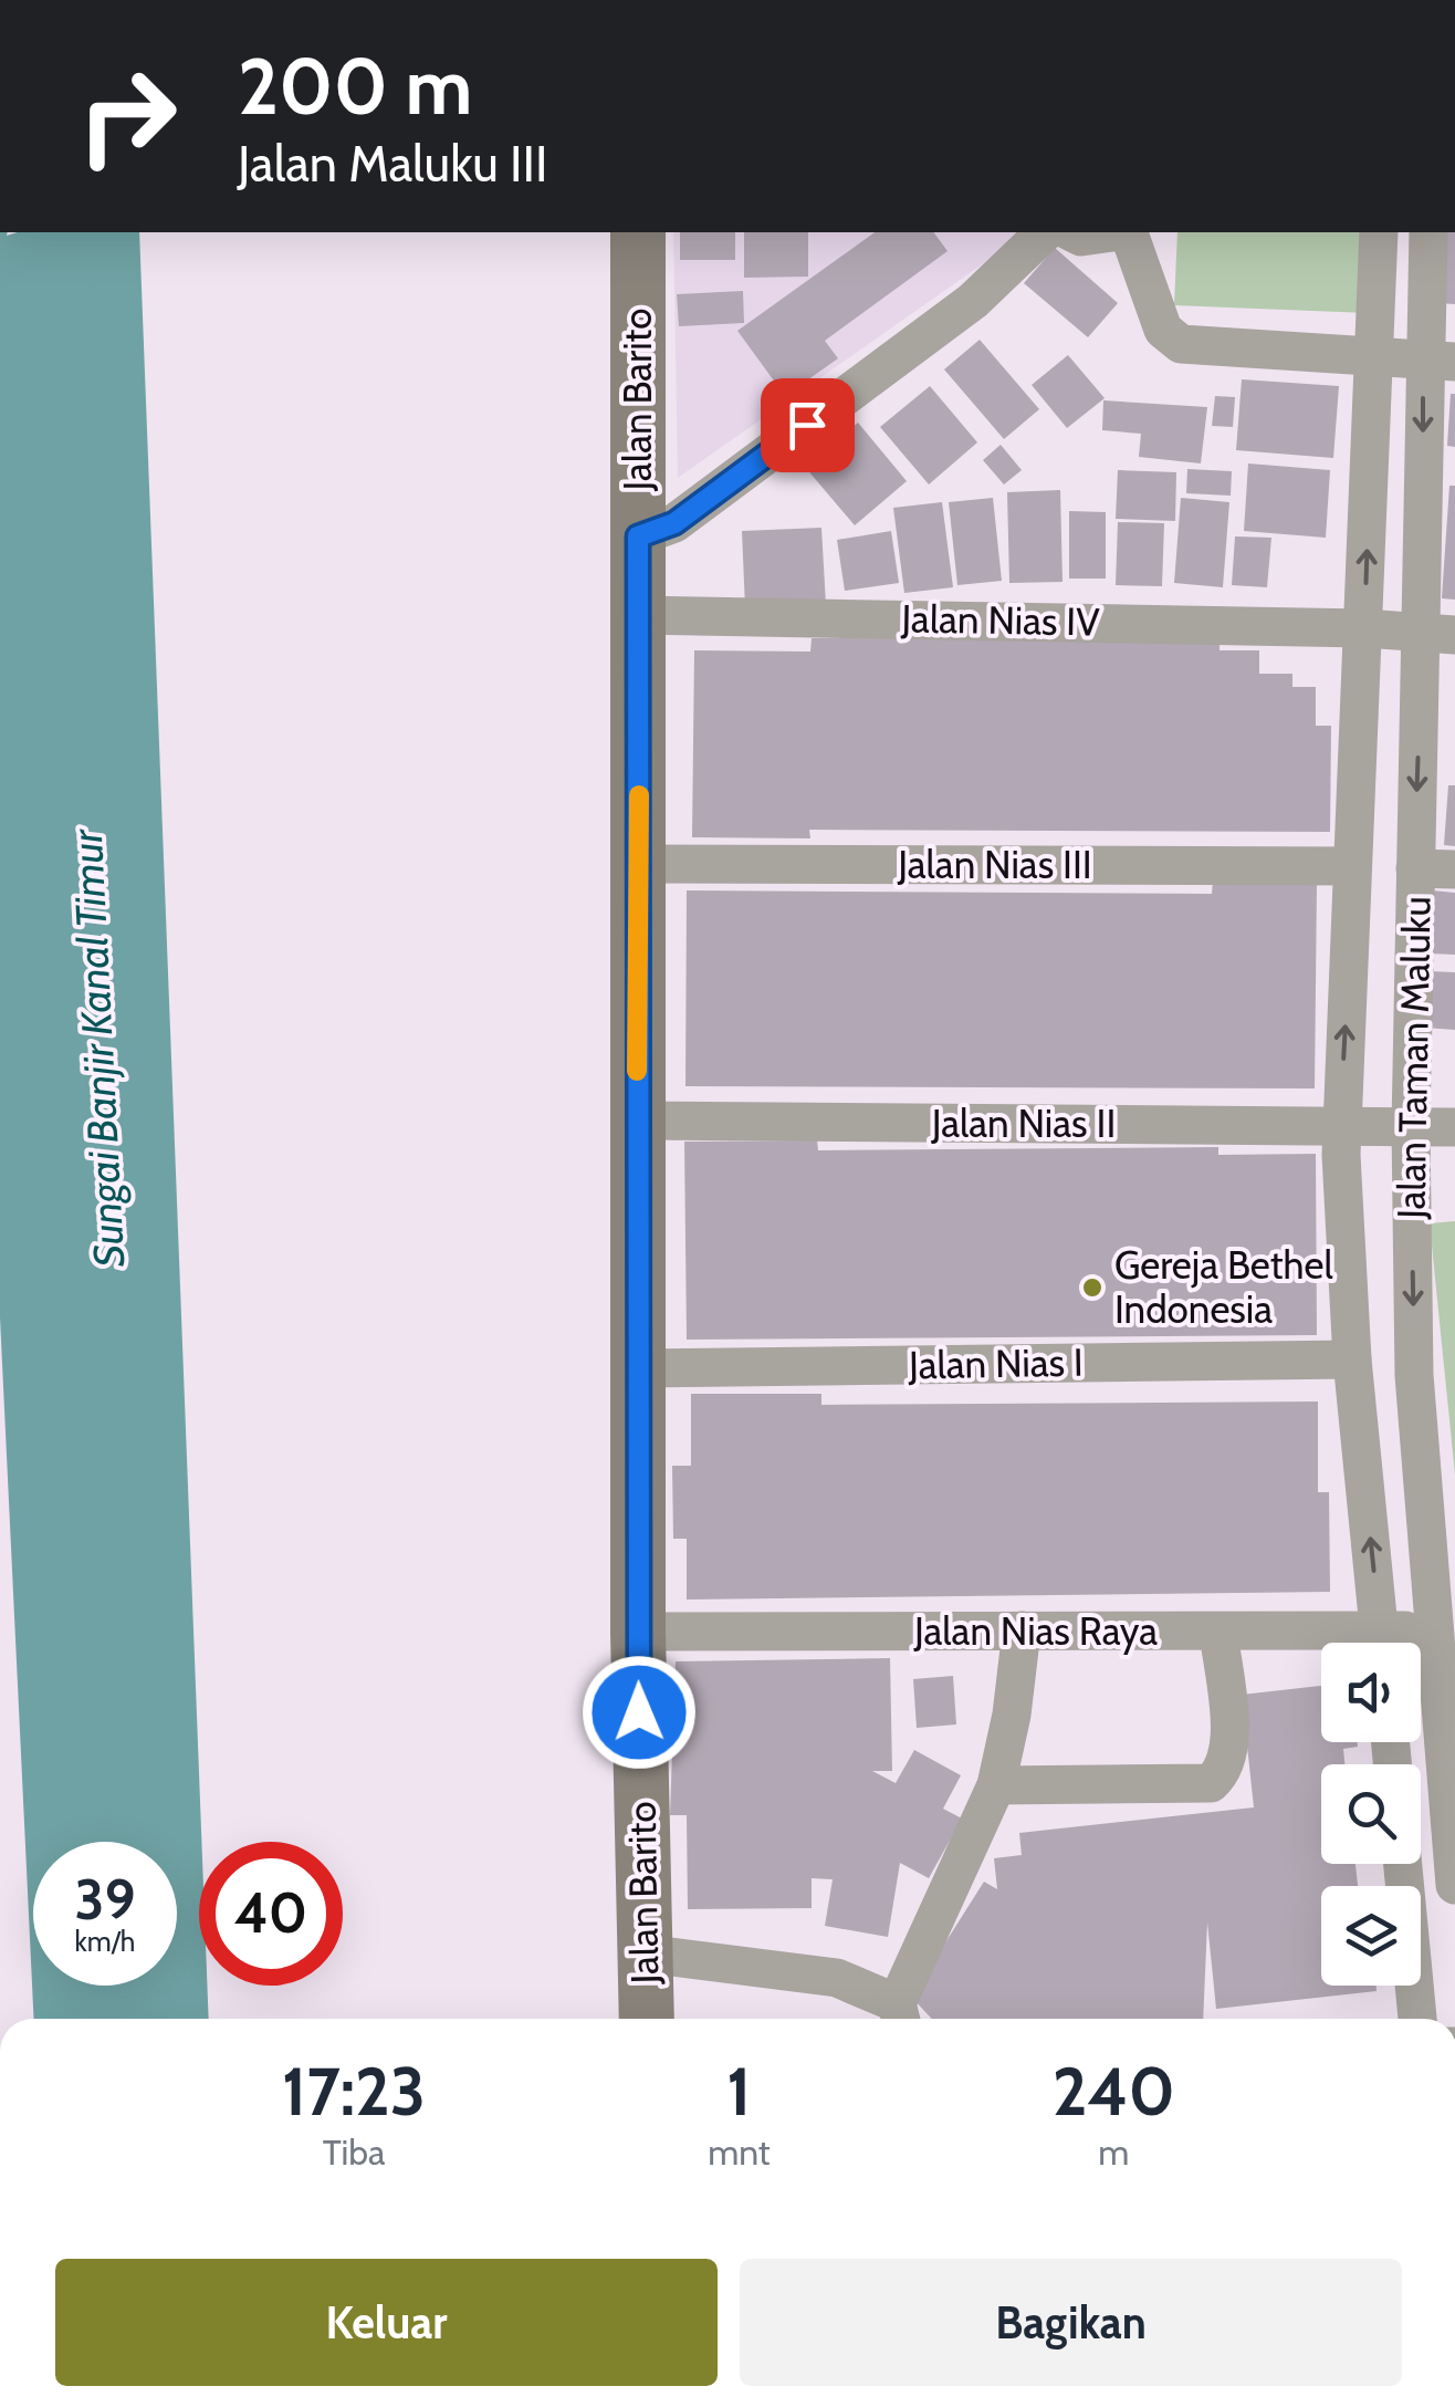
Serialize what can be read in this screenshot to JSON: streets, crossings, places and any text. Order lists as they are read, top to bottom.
{
  "streets": {
    "street": [
      "Jalan Barito",
      "Jalan Nias IV",
      "Jalan Nias III",
      "Jalan Taman Maluku",
      "Jalan Nias II",
      "Jalan Nias I",
      "Jalan Nias Raya"
    ]
  },
  "crossings": [
    ["Jalan Barito", "Jalan Nias IV"],
    ["Jalan Barito", "Jalan Nias III"],
    ["Jalan Barito", "Jalan Nias II"],
    ["Jalan Barito", "Jalan Nias I"],
    ["Jalan Barito", "Jalan Nias Raya"],
    ["Jalan Nias IV", "Jalan Taman Maluku"],
    ["Jalan Nias III", "Jalan Taman Maluku"],
    ["Jalan Taman Maluku", "Jalan Nias II"],
    ["Jalan Taman Maluku", "Jalan Nias I"],
    ["Jalan Taman Maluku", "Jalan Nias Raya"]
  ],
  "water": ["Sungai Banjir Kanal Timur"],
  "places": ["Gereja Bethel Indonesia"],
  "page": {
    "turn": ["200 m", "Jalan Maluku III"],
    "speed": "39 km/h",
    "limit": "40",
    "eta": [
      "17:23",
      "Tiba",
      "1",
      "mnt",
      "240",
      "m"
    ],
    "buttons": ["Keluar", "Bagikan"]
  }
}
